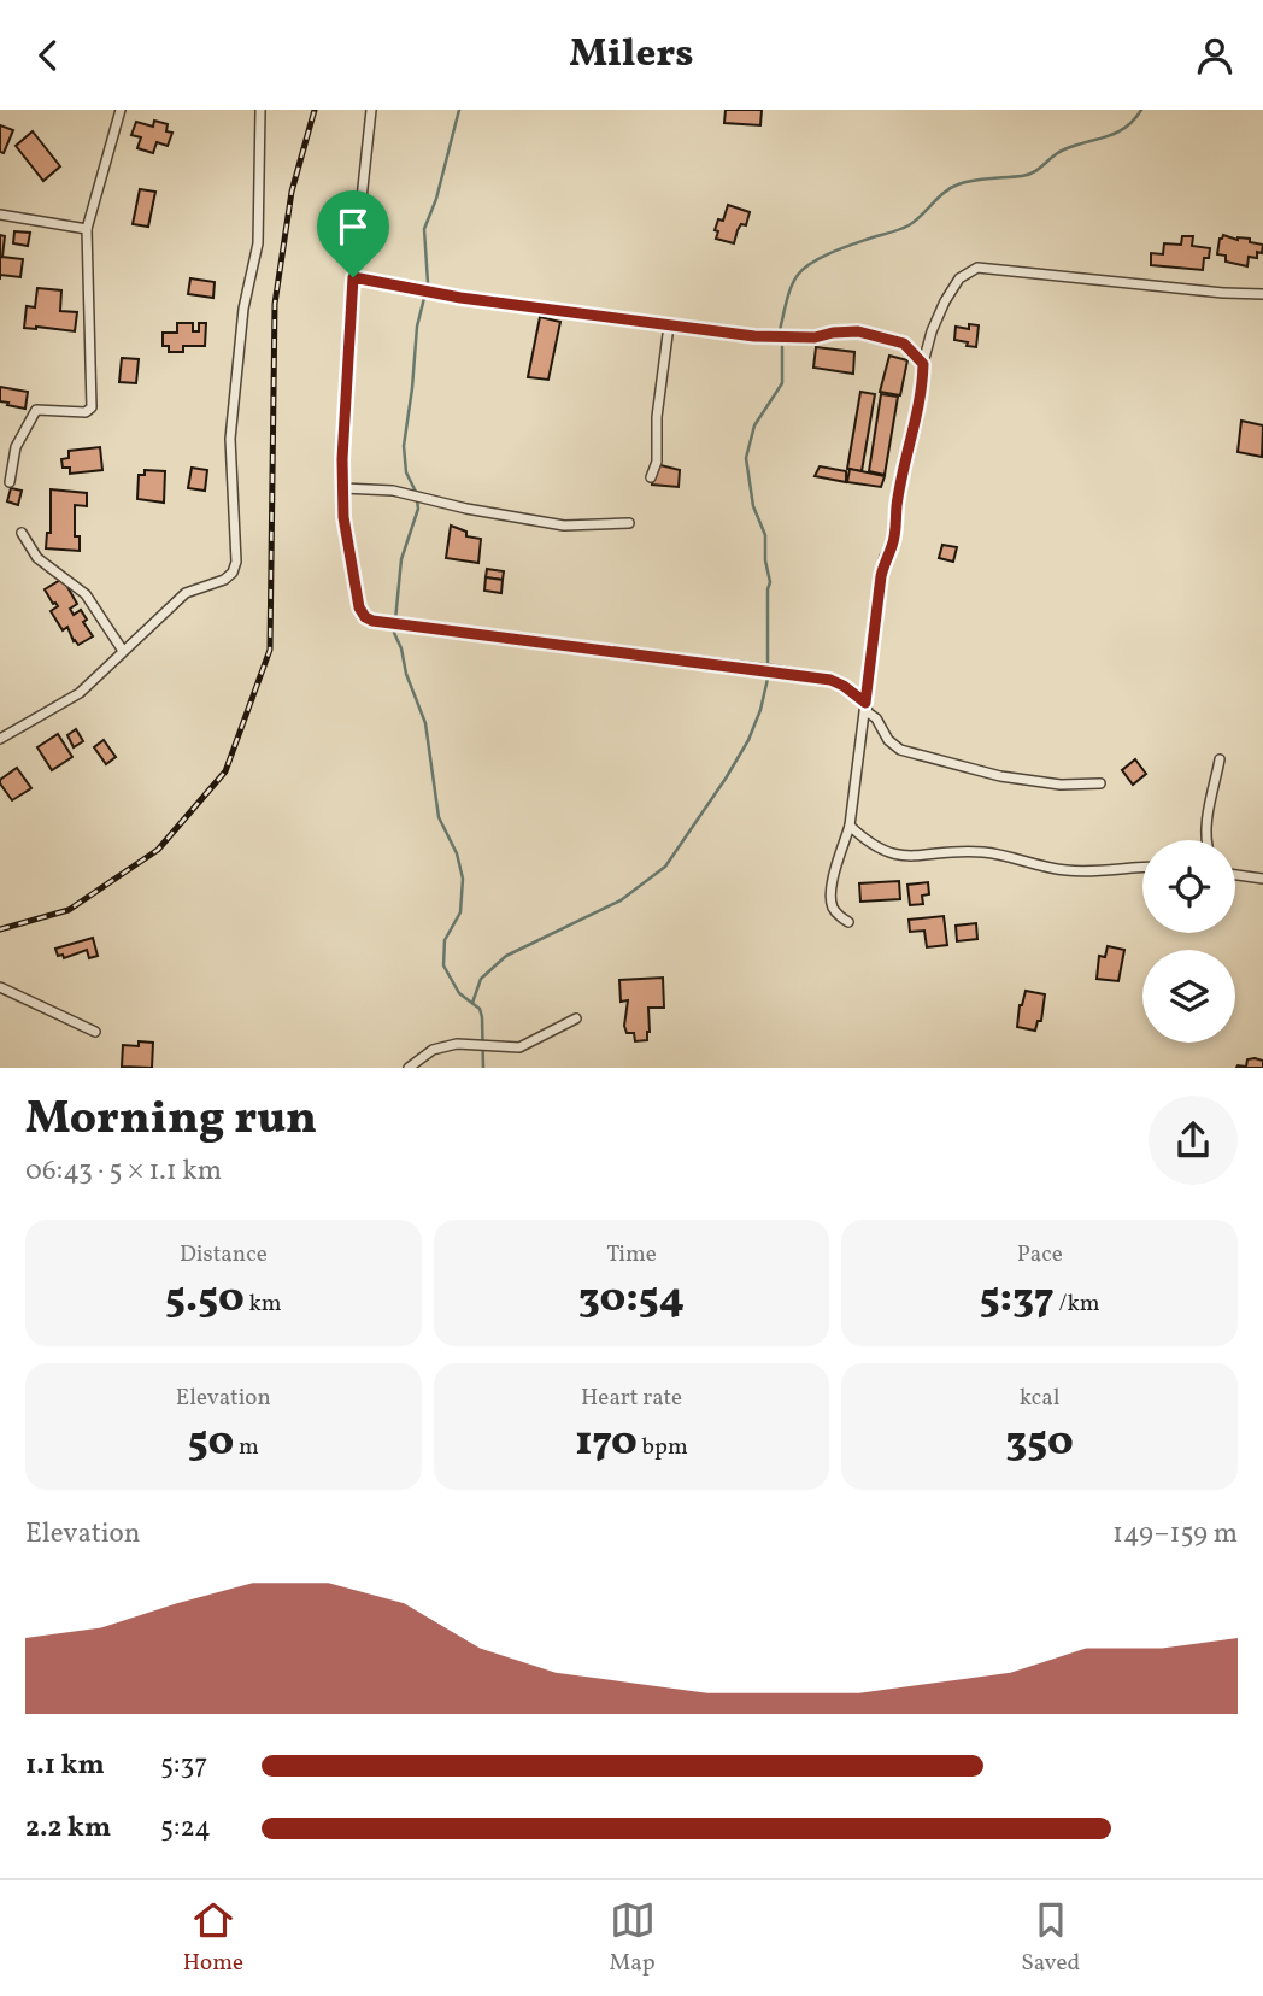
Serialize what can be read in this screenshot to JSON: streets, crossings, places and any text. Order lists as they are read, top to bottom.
{
  "page": {
    "header": "Milers",
    "heading": ["Morning run", "06:43 · 5 × 1.1 km"],
    "stats": [
      ["Distance", "5.50 km"],
      ["Time", "30:54"],
      ["Pace", "5:37 /km"],
      ["Elevation", "50 m"],
      ["Heart rate", "170 bpm"],
      ["kcal", "350"]
    ],
    "chart": ["Elevation", "149–159 m"],
    "list": [
      {
        "name": "1.1 km",
        "note": "5:37"
      },
      {
        "name": "2.2 km",
        "note": "5:24"
      }
    ],
    "tabs": ["Home", "Map", "Saved"]
  }
}
